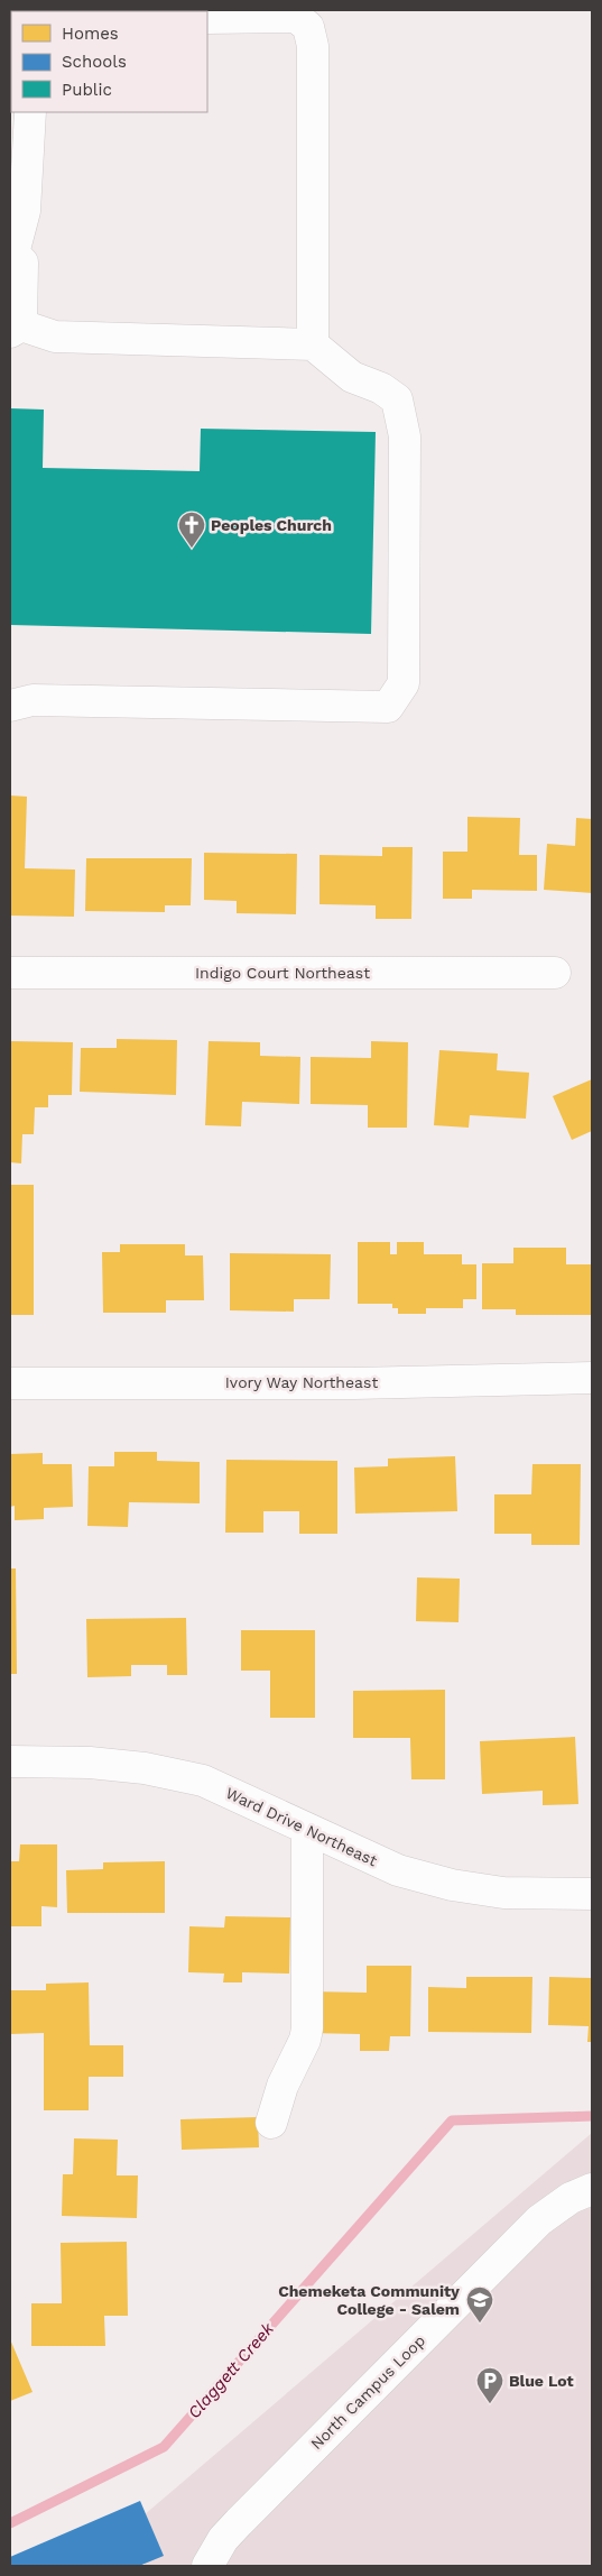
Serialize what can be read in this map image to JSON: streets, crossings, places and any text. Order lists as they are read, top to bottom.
{
  "streets": {
    "street": [
      "Indigo Court Northeast",
      "Ivory Way Northeast",
      "Ward Drive Northeast",
      "North Campus Loop"
    ]
  },
  "water": ["Claggett Creek"],
  "places": {
    "church": ["Peoples Church"],
    "school or university": ["Chemeketa Community College - Salem"],
    "parking": ["Blue Lot"]
  },
  "legend": ["Homes", "Schools", "Public"]
}
